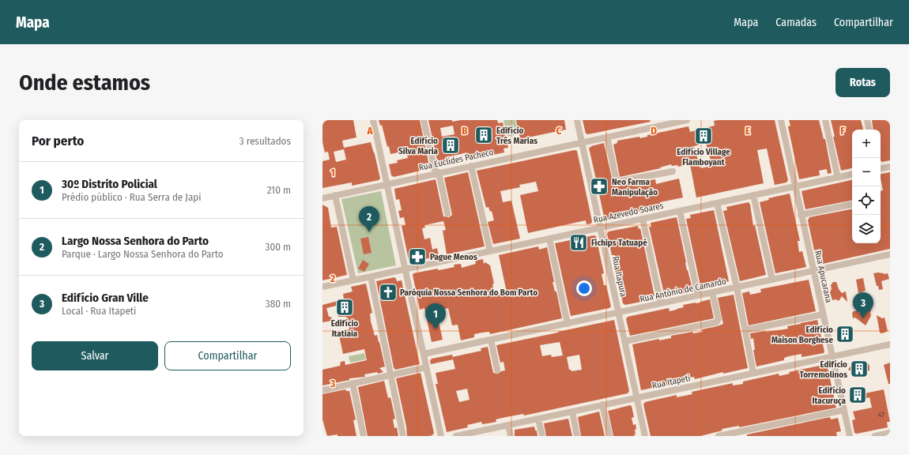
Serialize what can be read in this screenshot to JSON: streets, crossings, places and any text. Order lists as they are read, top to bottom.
{
  "streets": {
    "street": [
      "Rua Euclides Pacheco",
      "Rua Azevedo Soares",
      "Rua Itapura",
      "Rua Apucarana",
      "Rua Antônio de Camardo",
      "Rua Itapeti"
    ]
  },
  "crossings": [
    ["Rua Euclides Pacheco", "Rua Itapura"],
    ["Rua Azevedo Soares", "Rua Itapura"],
    ["Rua Azevedo Soares", "Rua Apucarana"],
    ["Rua Itapura", "Rua Antônio de Camardo"],
    ["Rua Itapura", "Rua Itapeti"],
    ["Rua Apucarana", "Rua Antônio de Camardo"],
    ["Rua Apucarana", "Rua Itapeti"]
  ],
  "places": {
    "building": [
      "Edifício Três Marias",
      "Edifício Village Flamboyant",
      "Edifício Silva Maria",
      "Edifício Itatiaia",
      "Edifício Maison Borghese",
      "Edifício Torremolinos",
      "Edifício Itacuruça"
    ],
    "pharmacy": ["Neo Farma Manipulação", "Pague Menos"],
    "restaurant": ["Fichips Tatuapé"],
    "church": ["Paróquia Nossa Senhora do Bom Parto"]
  },
  "house_numbers": ["47"],
  "page": {
    "header": "Mapa",
    "nav": ["Mapa", "Camadas", "Compartilhar"],
    "buttons": [
      "Rotas",
      ["Salvar", "Compartilhar"]
    ],
    "title": "Onde estamos",
    "heading": ["Por perto", "3 resultados"],
    "map_buttons": ["+", "−"],
    "list": [
      {
        "mark": "1",
        "name": "30º Distrito Policial",
        "note": "Prédio público · Rua Serra de Japi",
        "value": "210 m"
      },
      {
        "mark": "2",
        "name": "Largo Nossa Senhora do Parto",
        "note": "Parque · Largo Nossa Senhora do Parto",
        "value": "300 m"
      },
      {
        "mark": "3",
        "name": "Edifício Gran Ville",
        "note": "Local · Rua Itapeti",
        "value": "380 m"
      }
    ],
    "pins": ["2", "3", "1"]
  },
  "grid": {
    "columns": [
      "A",
      "B",
      "C",
      "D",
      "E",
      "F"
    ],
    "rows": ["1", "2", "3"]
  }
}
